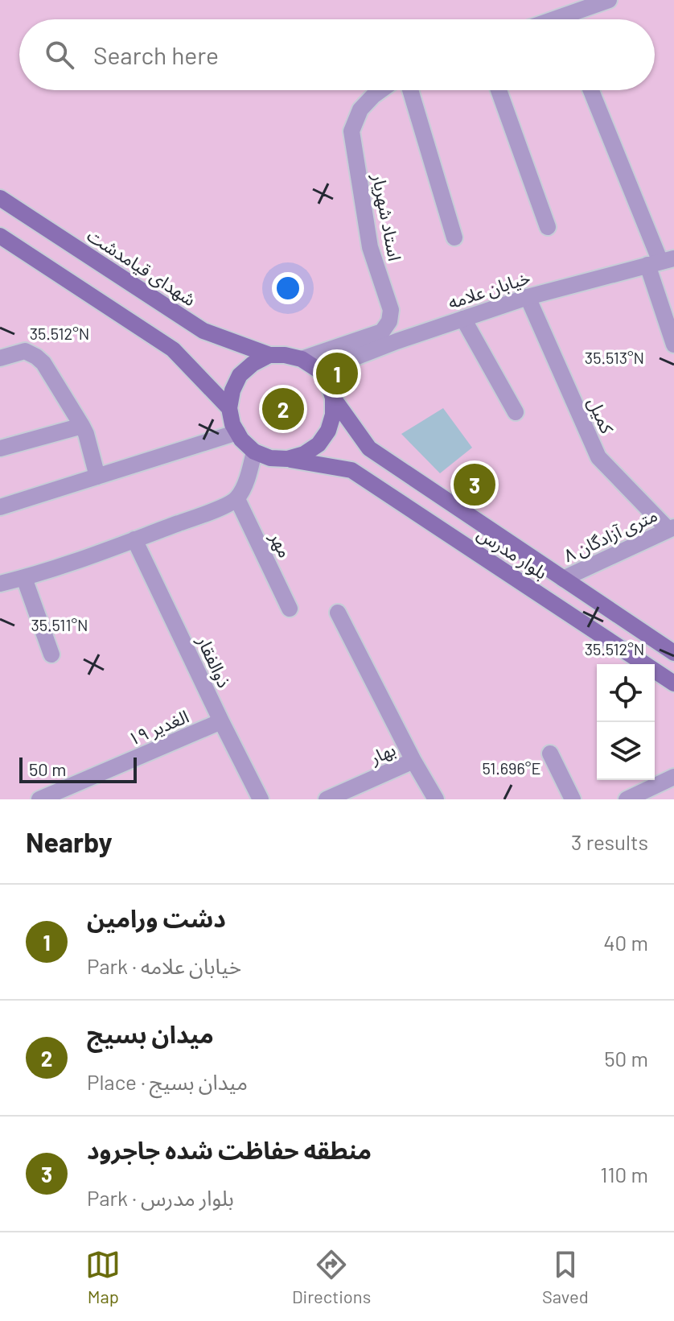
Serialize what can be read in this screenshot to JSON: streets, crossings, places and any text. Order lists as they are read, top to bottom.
{
  "streets": {
    "main road": ["شهدای قیامدشت", "بلوار مدرس"],
    "street": [
      "استاد شهریار",
      "خیابان علامه",
      "کمیل",
      "۸ متری آزادگان",
      "مهر",
      "ذوالفقار",
      "الغدیر ۱۹",
      "بهار"
    ]
  },
  "crossings": [
    ["استاد شهریار", "شهدای قیامدشت"],
    ["استاد شهریار", "خیابان علامه"],
    ["استاد شهریار", "بلوار مدرس"],
    ["شهدای قیامدشت", "خیابان علامه"],
    ["شهدای قیامدشت", "بلوار مدرس"],
    ["خیابان علامه", "کمیل"],
    ["خیابان علامه", "بلوار مدرس"],
    ["کمیل", "۸ متری آزادگان"],
    ["۸ متری آزادگان", "بلوار مدرس"],
    ["ذوالفقار", "الغدیر ۱۹"]
  ],
  "scale_bar": "50 m",
  "page": {
    "search": "Search here",
    "pins": ["1", "2", "3"],
    "scale": "50 m",
    "heading": ["Nearby", "3 results"],
    "list": [
      {
        "mark": "1",
        "name": "دشت ورامین",
        "note": "Park · خیابان علامه",
        "value": "40 m"
      },
      {
        "mark": "2",
        "name": "میدان بسیج",
        "note": "Place · میدان بسیج",
        "value": "50 m"
      },
      {
        "mark": "3",
        "name": "منطقه حفاظت شده جاجرود",
        "note": "Park · بلوار مدرس",
        "value": "110 m"
      }
    ],
    "nav": ["Map", "Directions", "Saved"]
  },
  "coordinates": [
    "35.512°N",
    "35.513°N",
    "35.511°N",
    "51.696°E"
  ]
}
